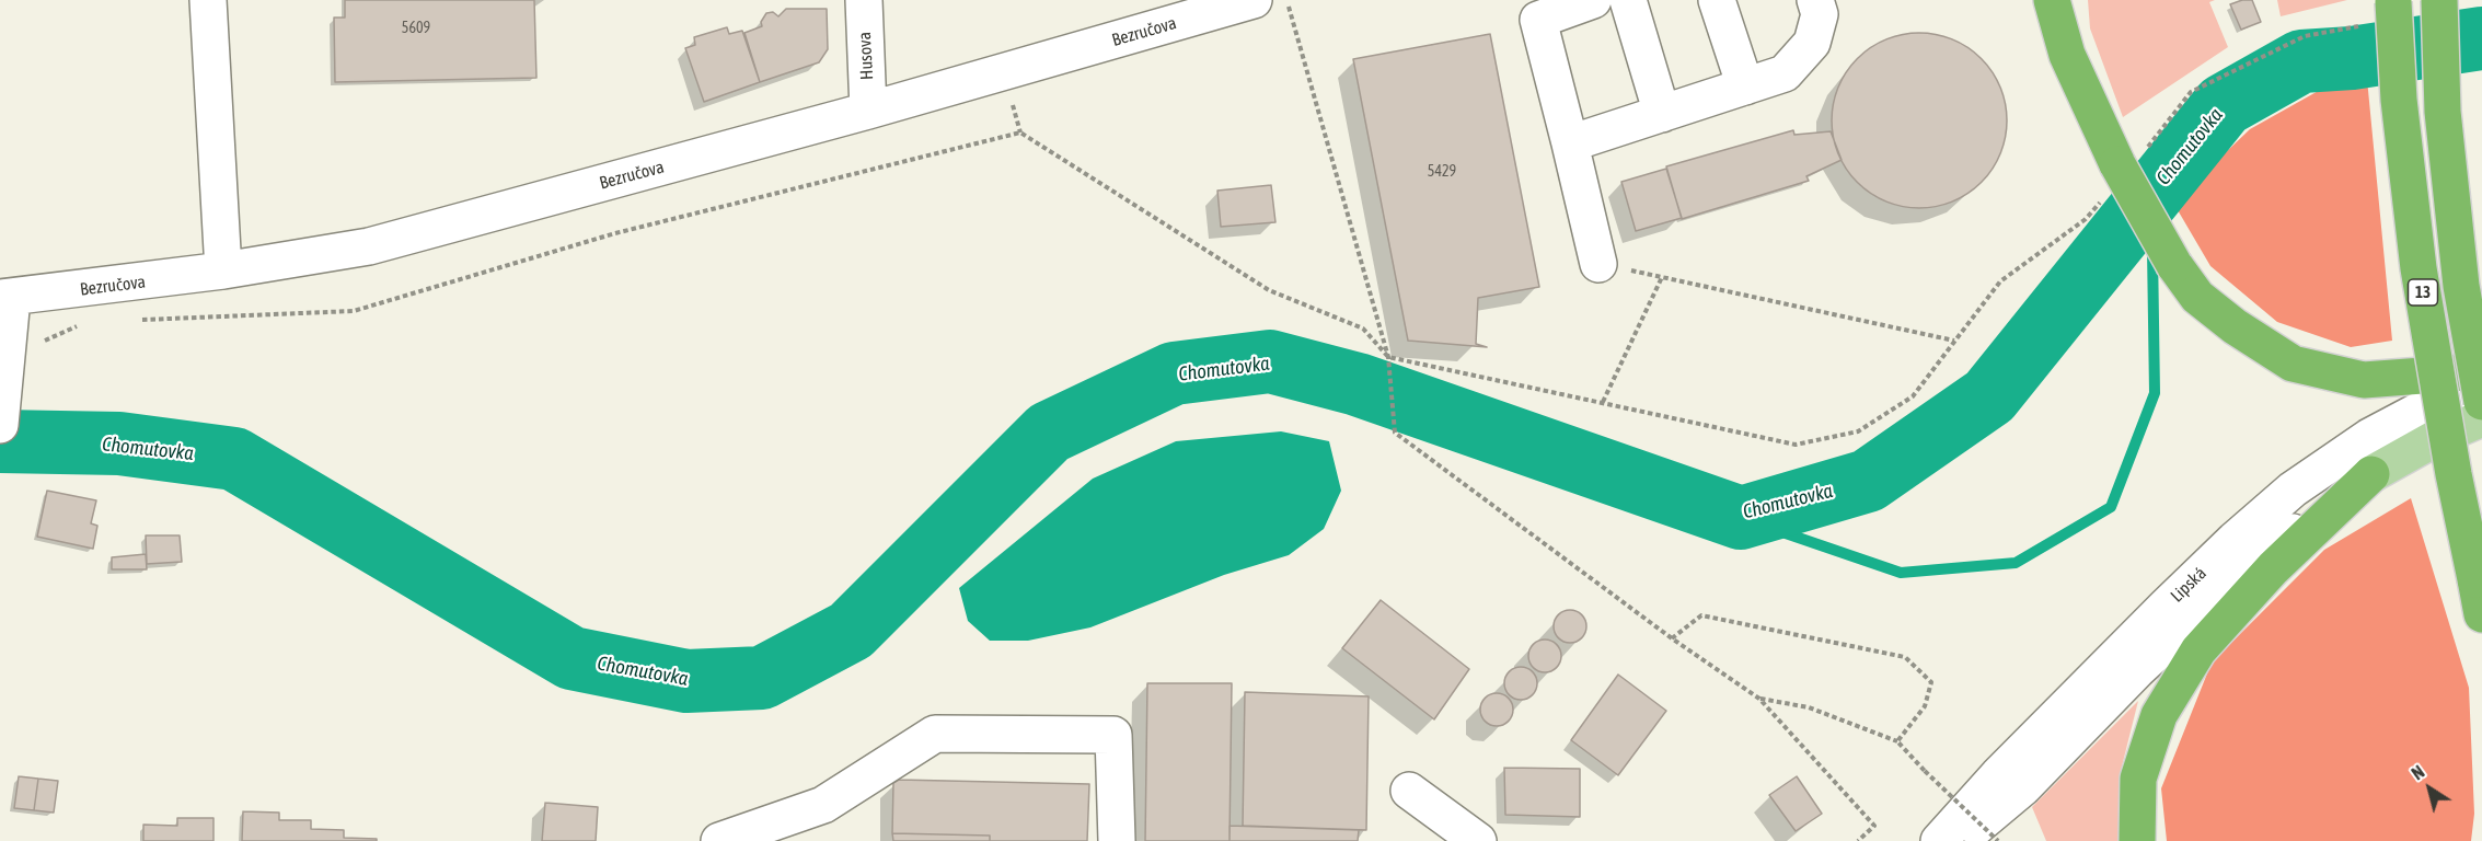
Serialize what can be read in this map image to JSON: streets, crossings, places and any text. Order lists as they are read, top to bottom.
{
  "streets": {
    "highway": ["13"],
    "main road": ["Lipská"],
    "street": ["Bezručova", "Husova"]
  },
  "crossings": [
    ["Bezručova", "Husova"]
  ],
  "water": ["Chomutovka"],
  "house_numbers": ["5609", "5429"],
  "north": "top left"
}
